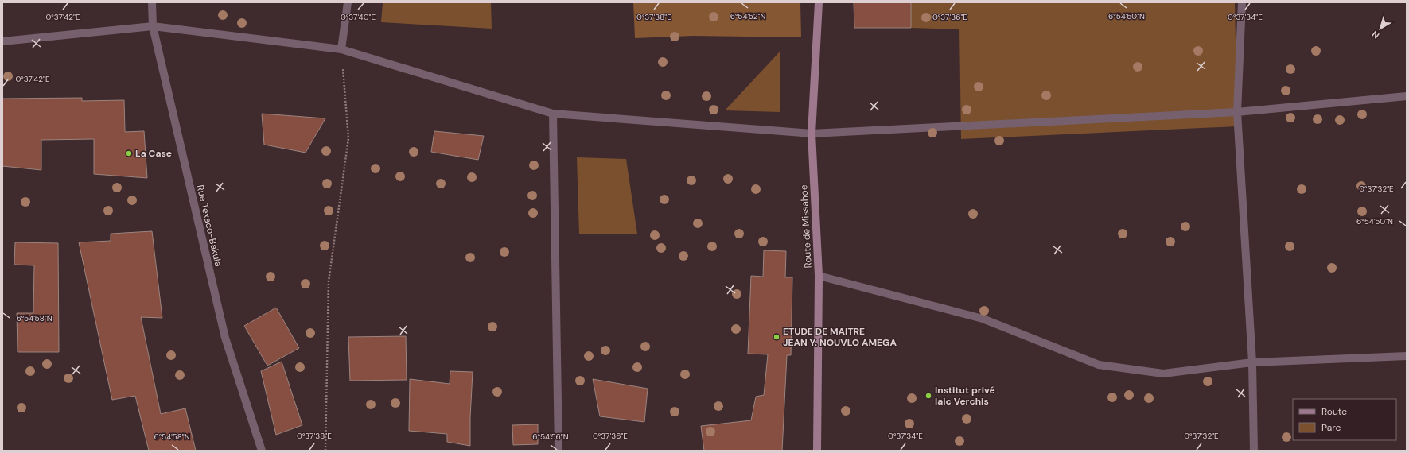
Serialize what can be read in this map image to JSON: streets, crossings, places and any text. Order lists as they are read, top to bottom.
{
  "streets": {
    "main road": ["Route de Missahoe"],
    "street": ["Rue Texaco-Bakula"]
  },
  "places": ["La Case", "ETUDE DE MAITRE JEAN Y. NOUVLO AMEGA", "Institut privé laic Verchis"],
  "legend": ["Route", "Parc"],
  "north": "bottom left",
  "coordinates": [
    "6°54'50\"N",
    "6°54'52\"N",
    "0°37'40\"E",
    "0°37'34\"E",
    "0°37'42\"E",
    "0°37'38\"E",
    "0°37'36\"E",
    "0°37'32\"E",
    "6°54'58\"N",
    "6°54'56\"N"
  ]
}
